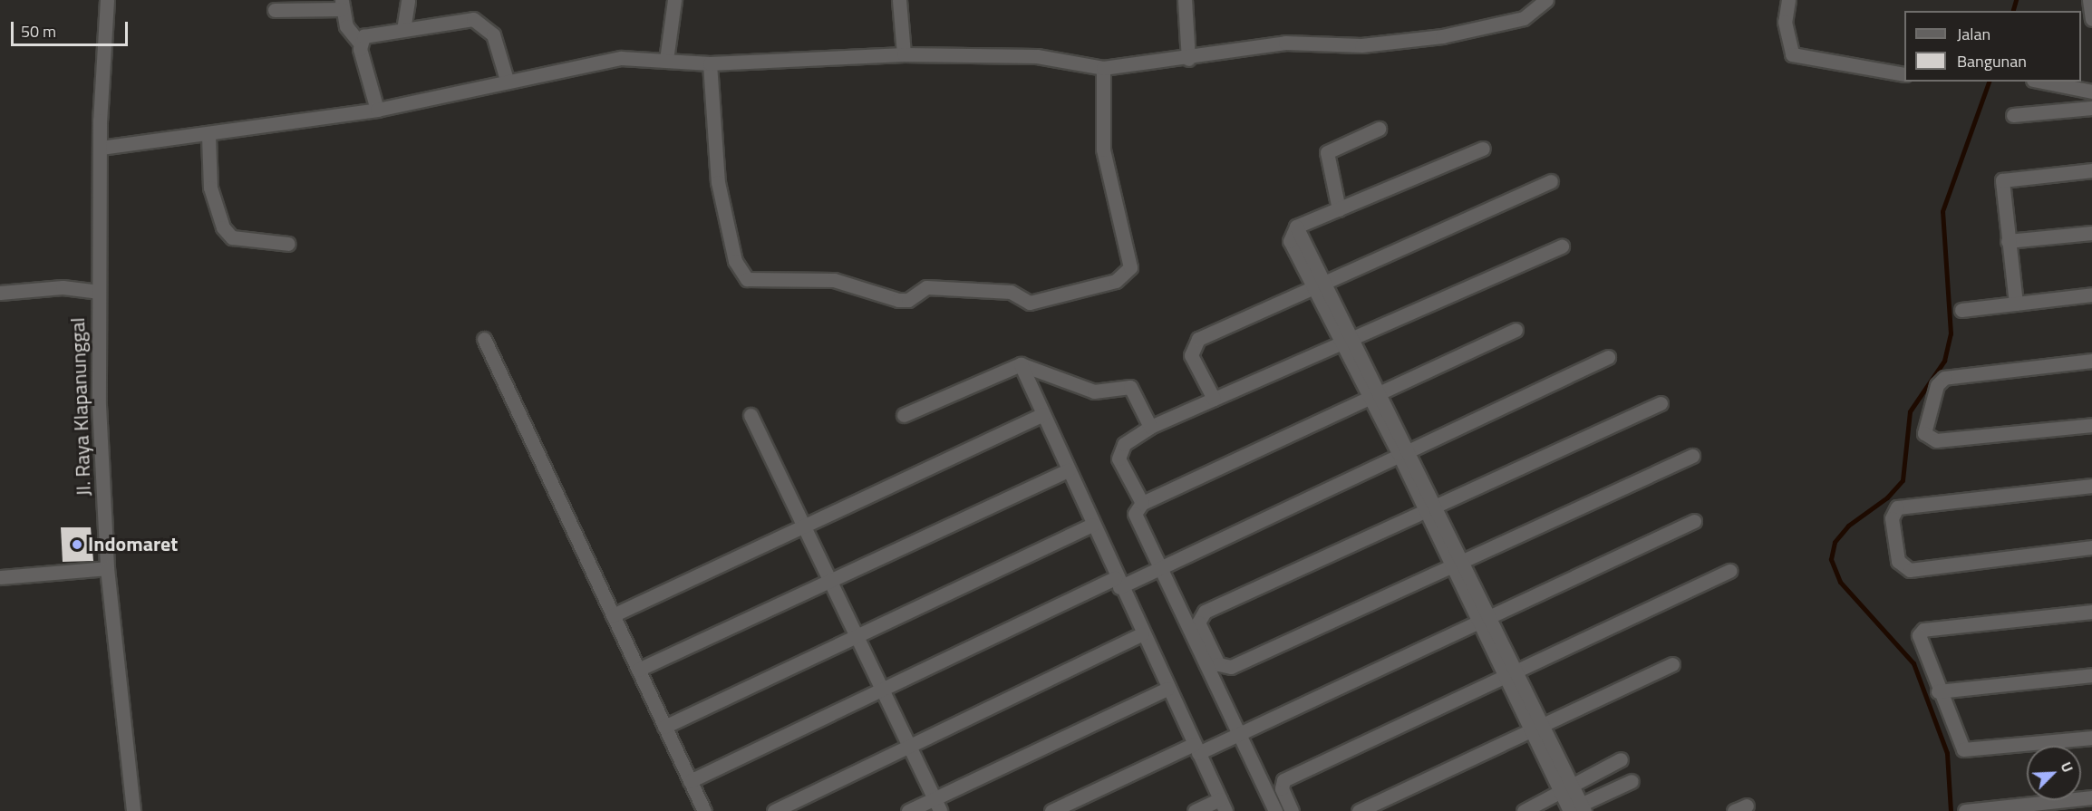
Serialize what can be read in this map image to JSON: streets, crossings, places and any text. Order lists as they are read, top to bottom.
{
  "streets": {
    "street": ["Jl. Raya Klapanunggal"]
  },
  "places": ["Indomaret"],
  "legend": ["Jalan", "Bangunan"],
  "scale_bar": "50 m",
  "north": "top right"
}
